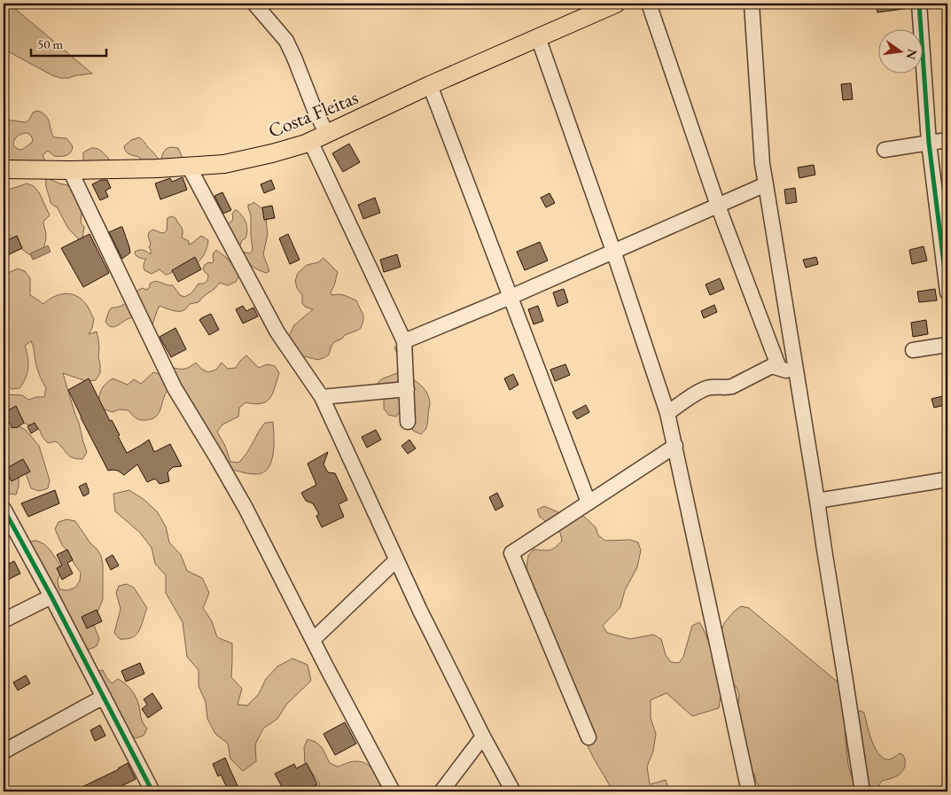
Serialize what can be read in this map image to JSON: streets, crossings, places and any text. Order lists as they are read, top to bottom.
{
  "streets": {
    "main road": ["Costa Fleitas"]
  },
  "scale_bar": "50 m",
  "north": "right"
}
